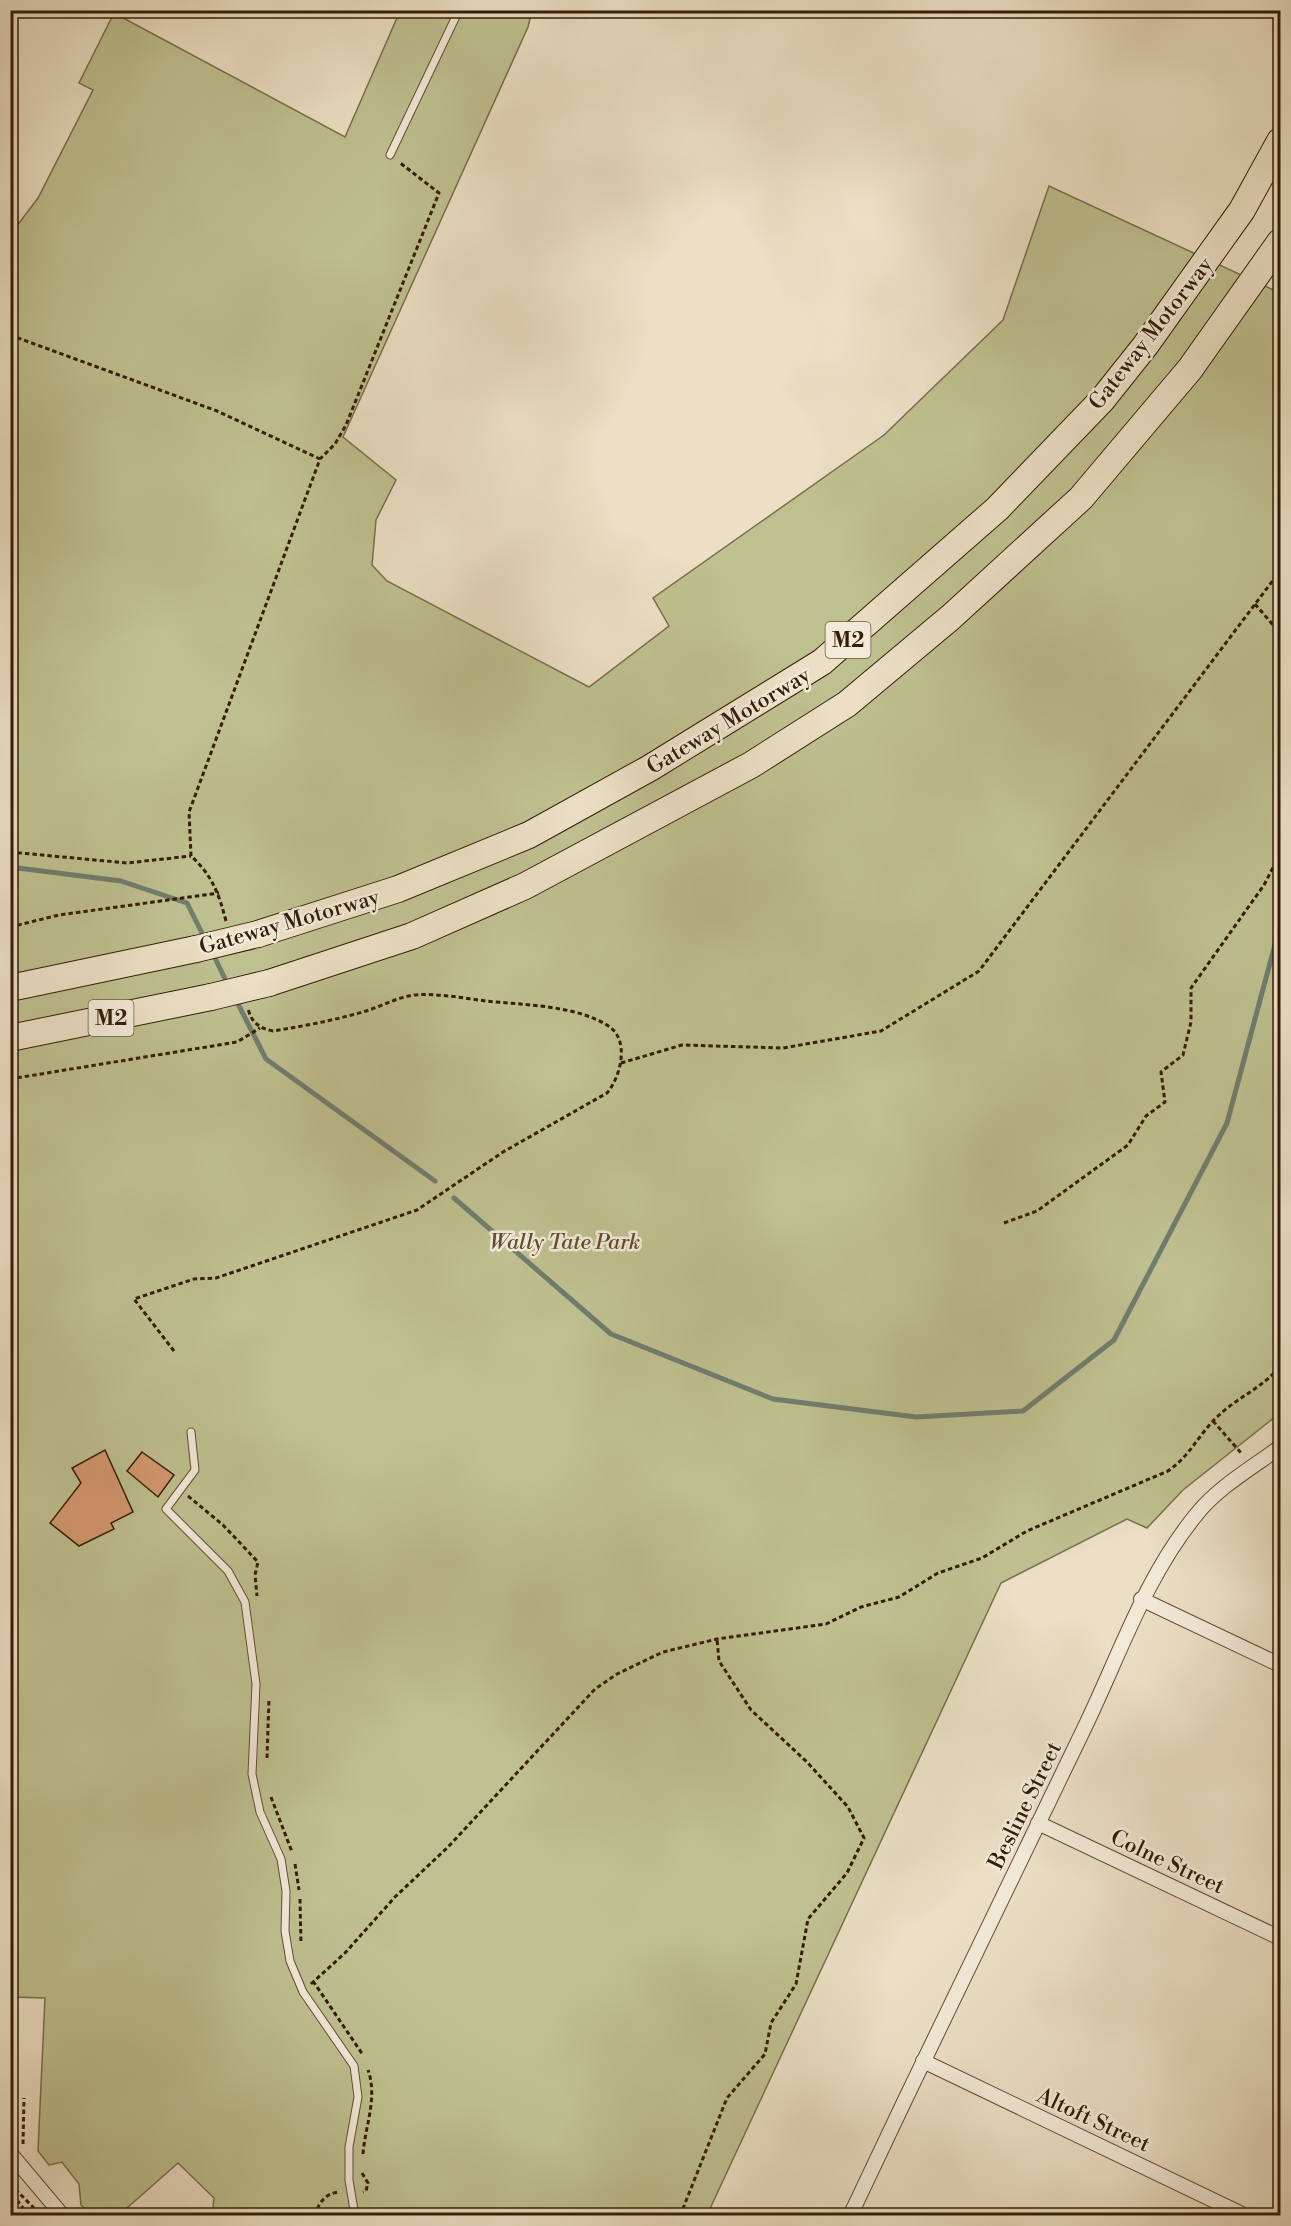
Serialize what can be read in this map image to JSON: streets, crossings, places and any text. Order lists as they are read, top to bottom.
{
  "streets": {
    "highway": ["Gateway Motorway", "M2"],
    "street": ["Besline Street", "Colne Street", "Altoft Street"]
  },
  "crossings": [
    ["Besline Street", "Colne Street"],
    ["Besline Street", "Altoft Street"]
  ],
  "parks": ["Wally Tate Park"]
}
